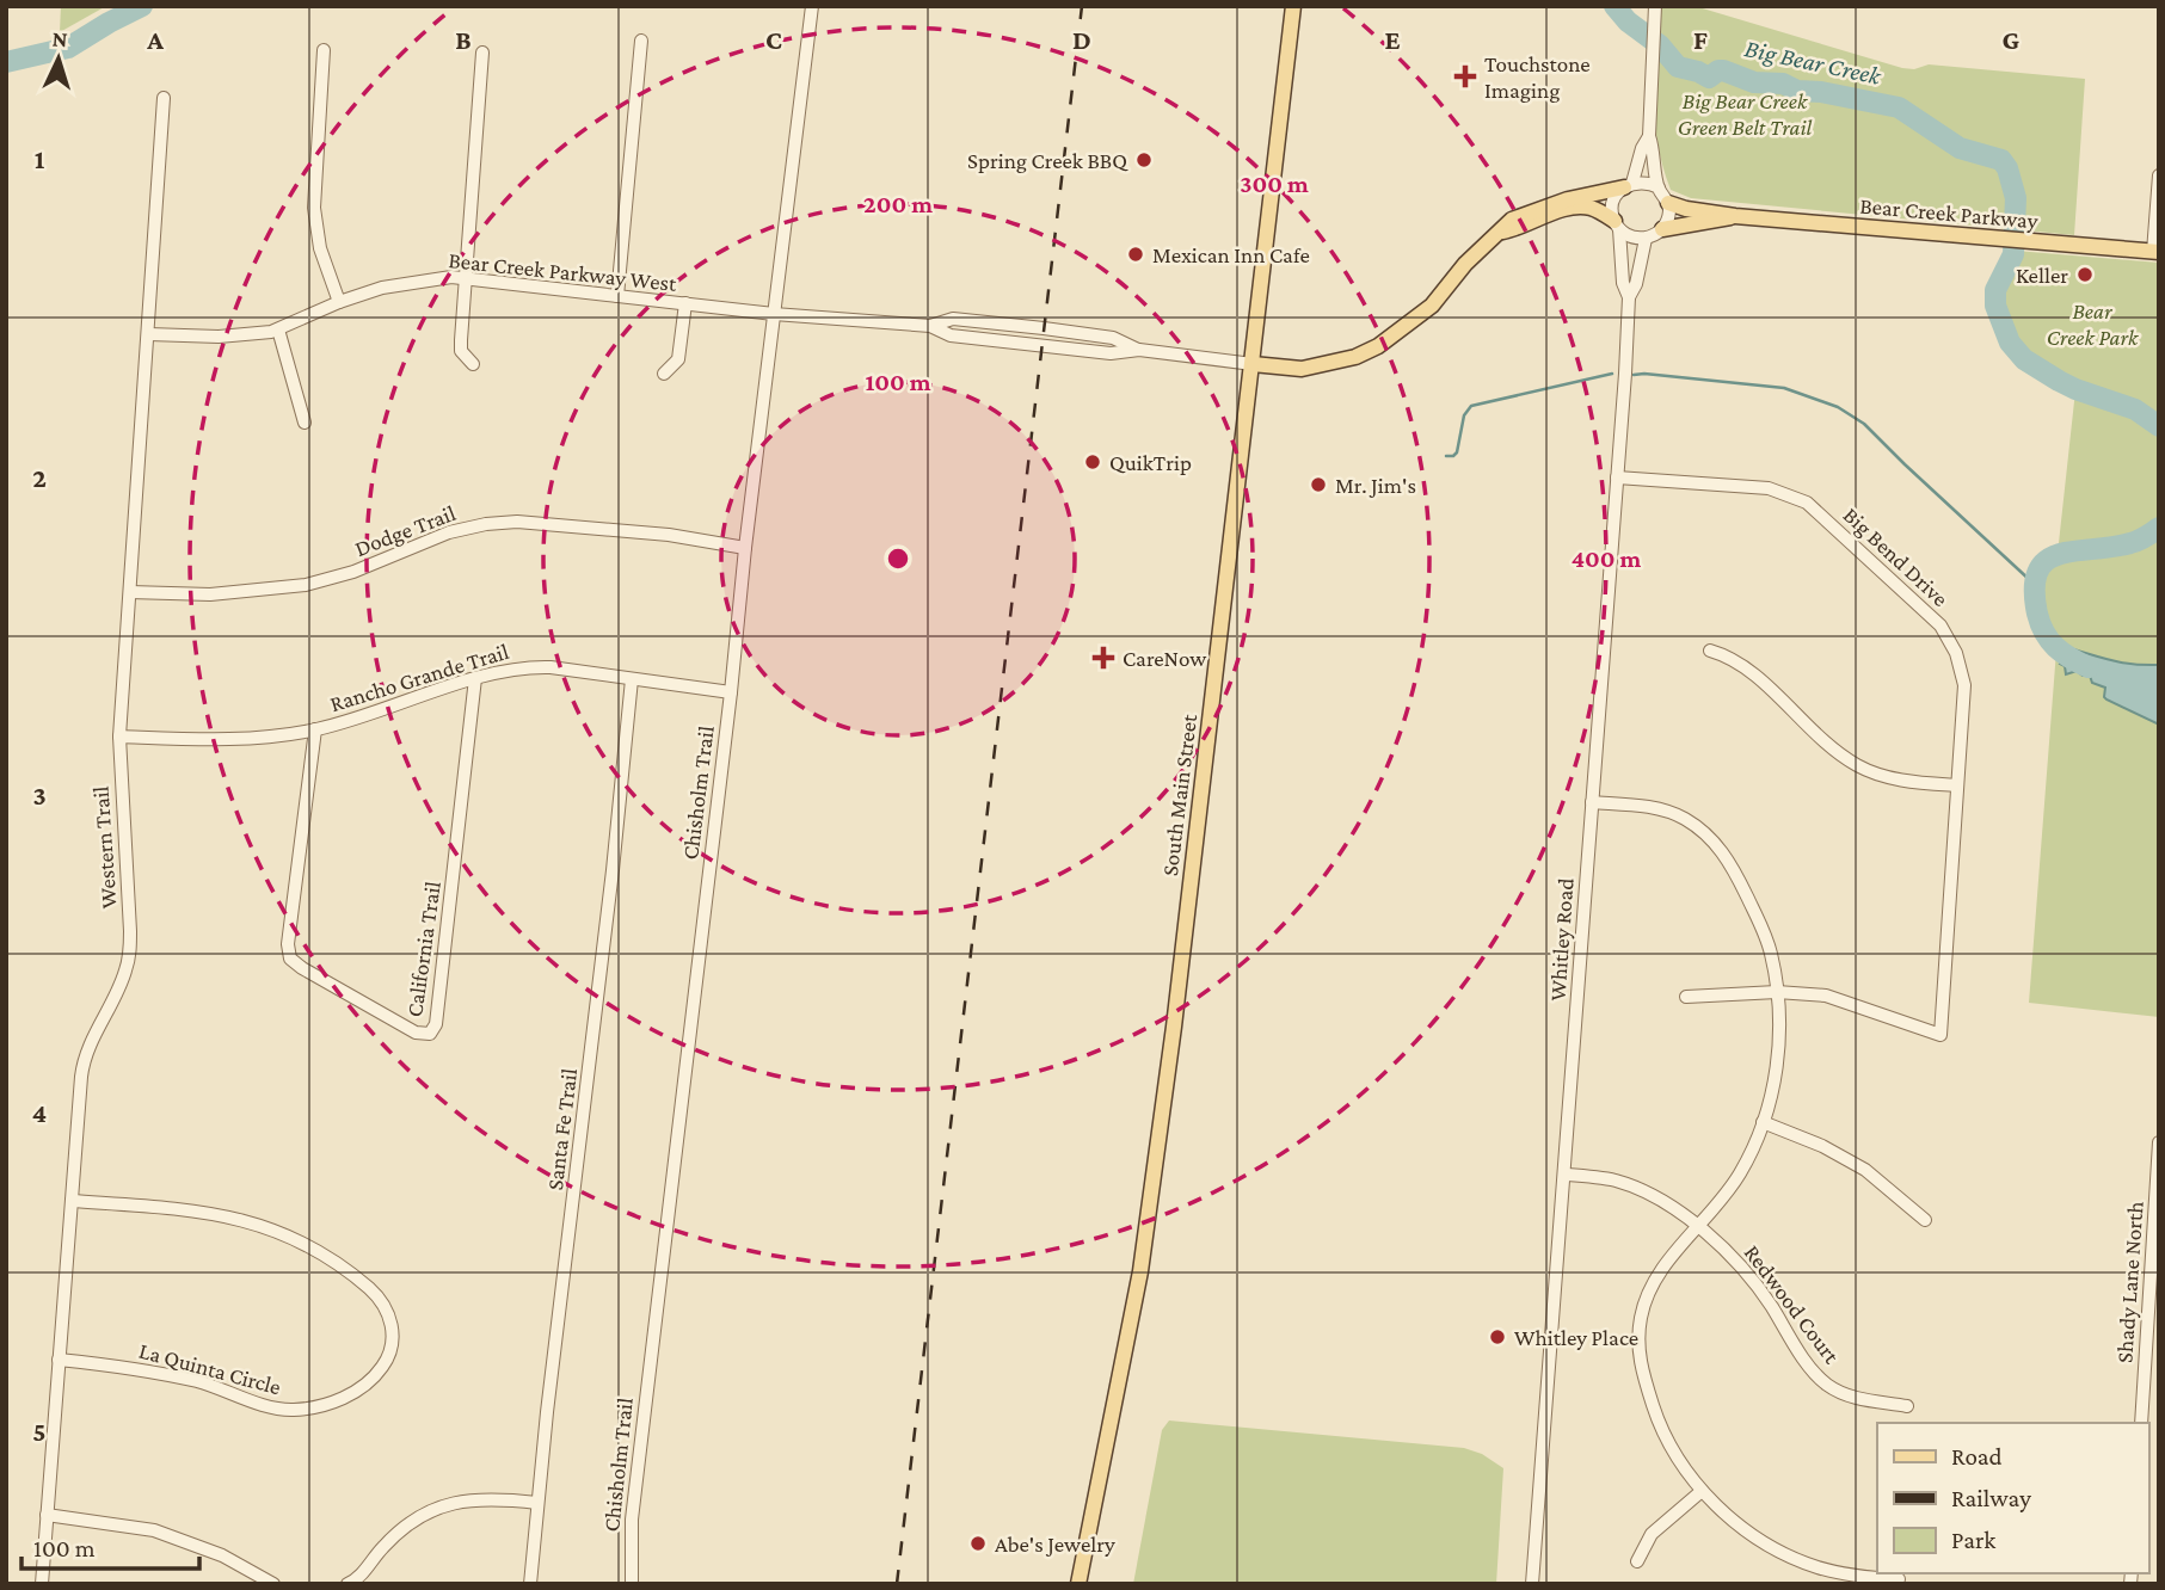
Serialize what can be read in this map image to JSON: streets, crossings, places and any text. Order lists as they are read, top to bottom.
{
  "streets": {
    "main road": ["Bear Creek Parkway", "South Main Street"],
    "street": [
      "Bear Creek Parkway West",
      "Dodge Trail",
      "Big Bend Drive",
      "Rancho Grande Trail",
      "Chisholm Trail",
      "Western Trail",
      "Whitley Road",
      "California Trail",
      "Santa Fe Trail",
      "Shady Lane North",
      "Redwood Court",
      "La Quinta Circle"
    ]
  },
  "crossings": [
    ["Bear Creek Parkway", "Whitley Road"],
    ["Bear Creek Parkway West", "Chisholm Trail"],
    ["Bear Creek Parkway West", "South Main Street"],
    ["Bear Creek Parkway West", "Western Trail"],
    ["Dodge Trail", "Chisholm Trail"],
    ["Dodge Trail", "Western Trail"],
    ["Big Bend Drive", "Whitley Road"],
    ["Rancho Grande Trail", "Chisholm Trail"],
    ["Rancho Grande Trail", "Western Trail"],
    ["Rancho Grande Trail", "California Trail"],
    ["Rancho Grande Trail", "Santa Fe Trail"],
    ["Western Trail", "La Quinta Circle"],
    ["Whitley Road", "Redwood Court"]
  ],
  "water": ["Big Bear Creek"],
  "parks": ["Big Bear Creek Green Belt Trail", "Bear Creek Park"],
  "places": {
    "health": ["Touchstone Imaging", "CareNow"],
    "other": [
      "Spring Creek BBQ",
      "Mexican Inn Cafe",
      "Keller",
      "QuikTrip",
      "Mr. Jim's",
      "Whitley Place",
      "Abe's Jewelry"
    ]
  },
  "legend": ["Road", "Railway", "Park"],
  "scale_bar": "100 m",
  "north": "top",
  "grid": {
    "columns": [
      "A",
      "B",
      "C",
      "D",
      "E",
      "F",
      "G"
    ],
    "rows": [
      "1",
      "2",
      "3",
      "4",
      "5"
    ]
  },
  "rings": [
    "300 m",
    "200 m",
    "100 m",
    "400 m"
  ]
}
